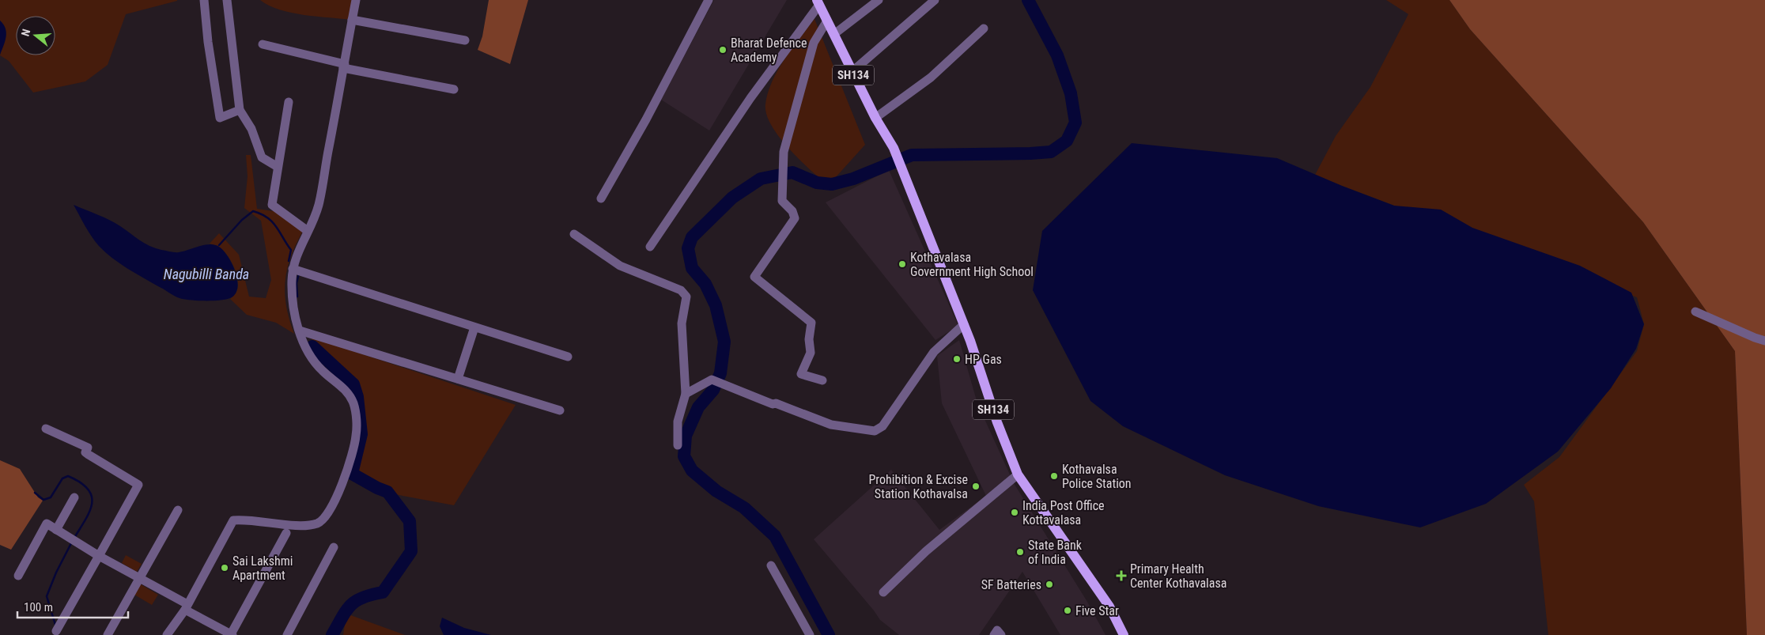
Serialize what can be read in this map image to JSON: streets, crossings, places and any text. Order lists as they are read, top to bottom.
{
  "streets": {
    "main road": ["SH134"]
  },
  "water": ["Nagubilli Banda"],
  "places": {
    "other": [
      "Bharat Defence Academy",
      "Kothavalasa Government High School",
      "HP Gas",
      "Kothavalsa Police Station",
      "Prohibition & Excise Station Kothavalsa",
      "India Post Office Kottavalasa",
      "State Bank of India",
      "Sai Lakshmi Apartment",
      "SF Batteries",
      "Five Star"
    ],
    "health": ["Primary Health Center Kothavalasa"]
  },
  "scale_bar": "100 m",
  "north": "left"
}
